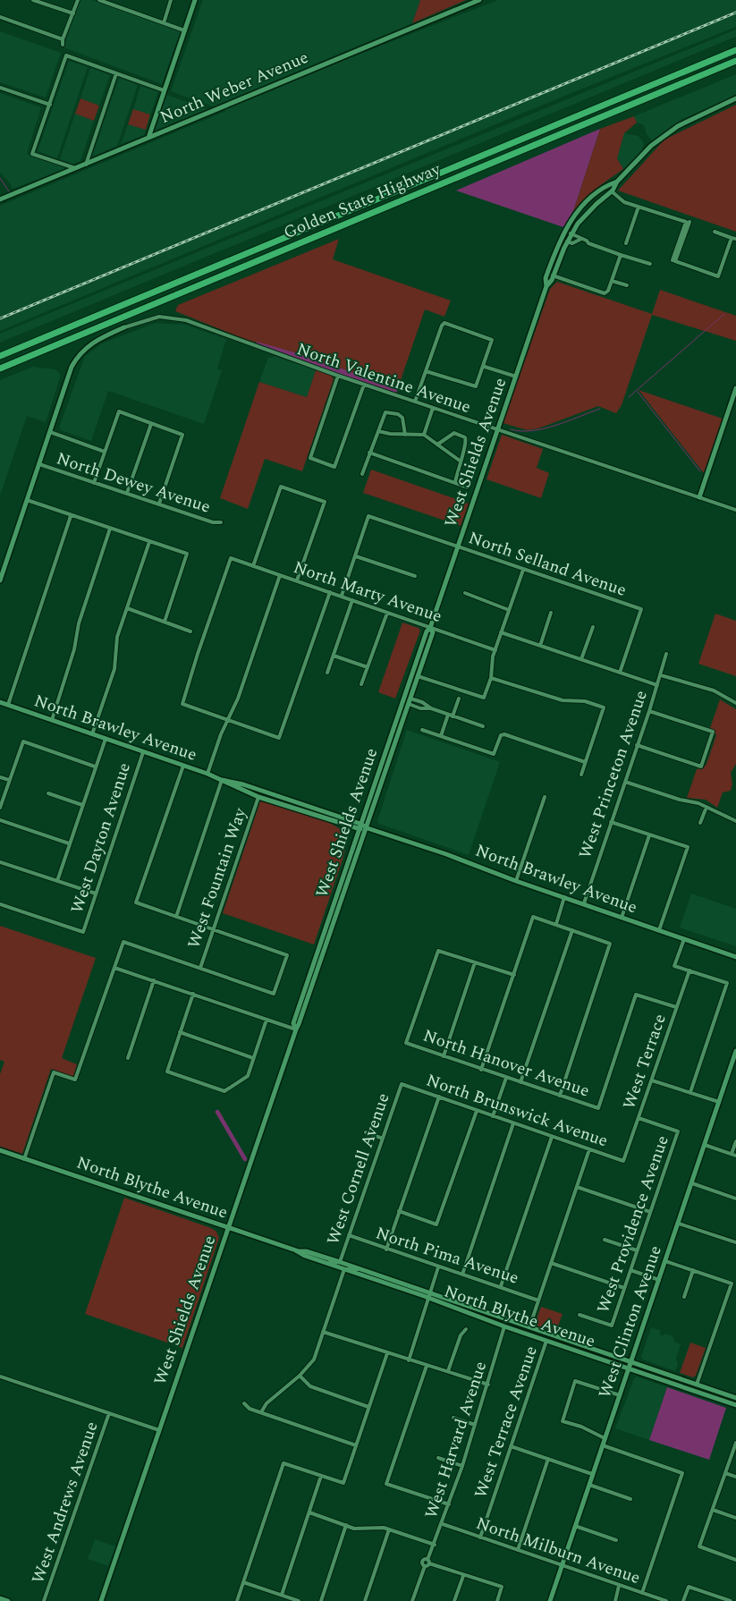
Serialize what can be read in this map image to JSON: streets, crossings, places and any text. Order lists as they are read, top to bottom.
{
  "streets": {
    "highway": ["Golden State Highway"],
    "street": [
      "North Weber Avenue",
      "North Valentine Avenue",
      "West Shields Avenue",
      "North Dewey Avenue",
      "North Selland Avenue",
      "North Marty Avenue",
      "North Brawley Avenue",
      "West Princeton Avenue",
      "West Dayton Avenue",
      "West Fountain Way",
      "West Terrace",
      "North Hanover Avenue",
      "North Brunswick Avenue",
      "West Cornell Avenue",
      "North Blythe Avenue",
      "West Providence Avenue",
      "North Pima Avenue",
      "West Clinton Avenue",
      "West Terrace Avenue",
      "West Harvard Avenue",
      "West Andrews Avenue",
      "North Milburn Avenue"
    ]
  },
  "crossings": [
    ["North Valentine Avenue", "West Shields Avenue"],
    ["West Shields Avenue", "North Selland Avenue"],
    ["West Shields Avenue", "North Marty Avenue"],
    ["West Shields Avenue", "North Brawley Avenue"],
    ["West Shields Avenue", "North Blythe Avenue"],
    ["North Brawley Avenue", "West Princeton Avenue"],
    ["North Brawley Avenue", "West Dayton Avenue"],
    ["North Brawley Avenue", "West Fountain Way"],
    ["West Terrace", "North Hanover Avenue"],
    ["West Terrace", "North Brunswick Avenue"],
    ["West Terrace", "West Providence Avenue"],
    ["North Brunswick Avenue", "West Cornell Avenue"],
    ["West Cornell Avenue", "North Blythe Avenue"],
    ["West Cornell Avenue", "North Pima Avenue"],
    ["North Blythe Avenue", "West Clinton Avenue"],
    ["North Blythe Avenue", "West Terrace Avenue"],
    ["North Blythe Avenue", "West Harvard Avenue"],
    ["West Clinton Avenue", "North Milburn Avenue"],
    ["West Terrace Avenue", "North Milburn Avenue"],
    ["West Harvard Avenue", "North Milburn Avenue"]
  ]
}
